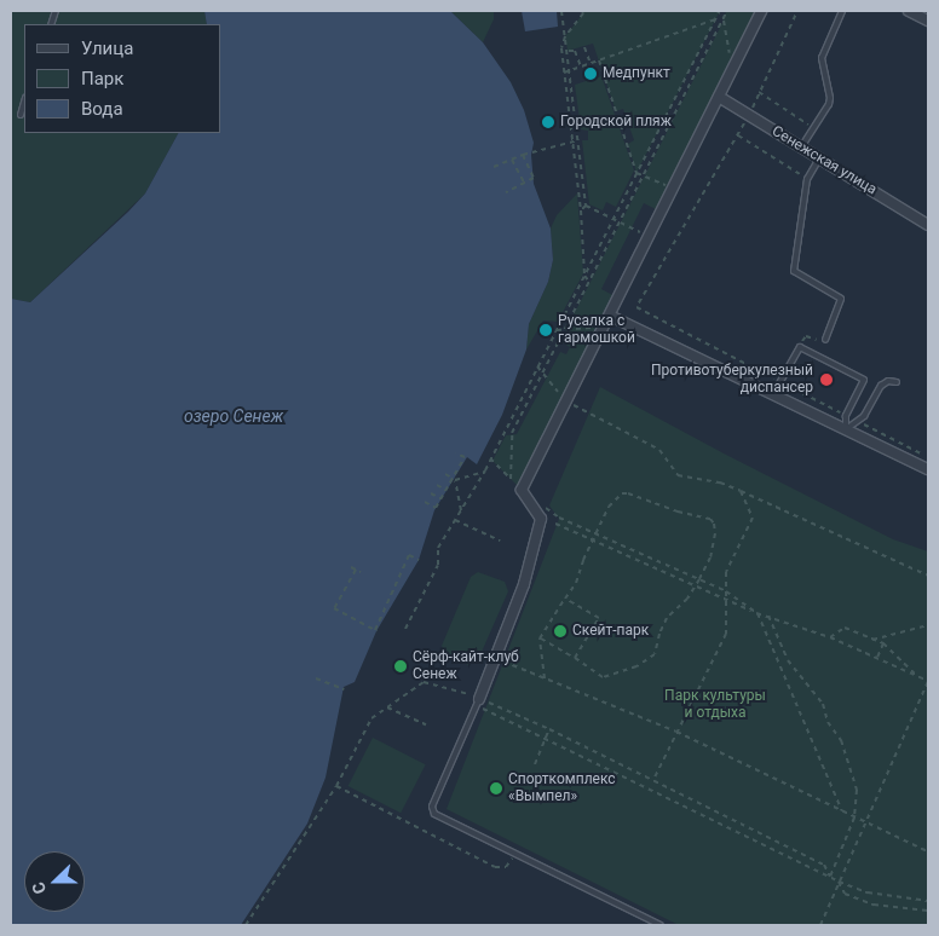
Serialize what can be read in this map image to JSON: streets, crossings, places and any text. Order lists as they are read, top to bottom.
{
  "streets": {
    "street": ["Сенежская улица"]
  },
  "water": ["озеро Сенеж"],
  "parks": ["Парк культуры и отдыха"],
  "places": [
    "Медпункт",
    "Городской пляж",
    "Русалка с гармошкой",
    "Противотуберкулезный диспансер",
    "Скейт-парк",
    "Сёрф-кайт-клуб Сенеж",
    "Спорткомплекс «Вымпел»"
  ],
  "legend": ["Улица", "Парк", "Вода"],
  "north": "left"
}
